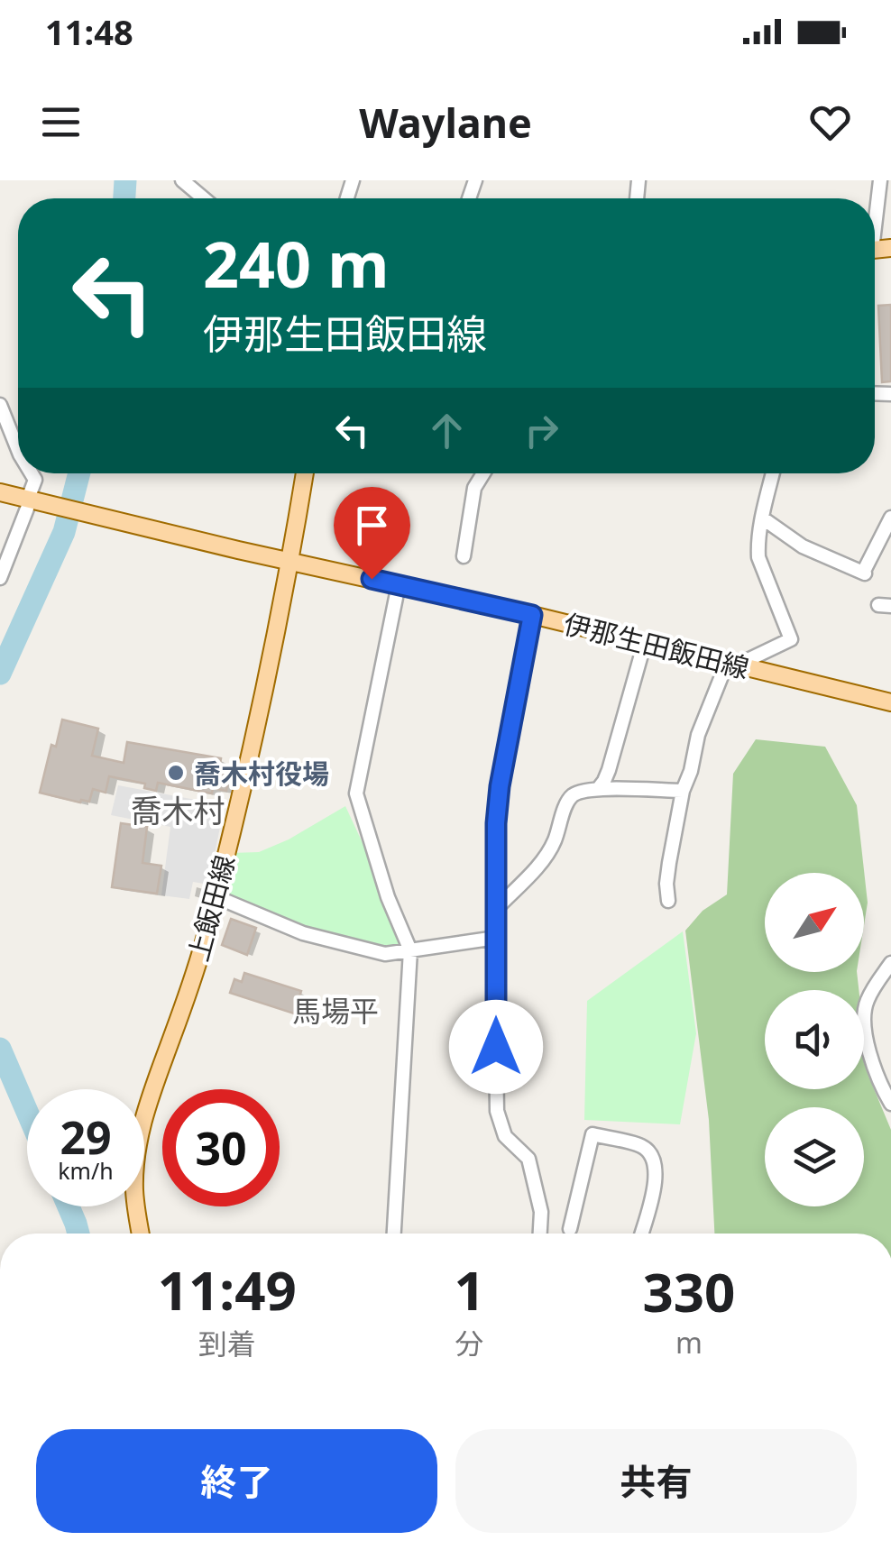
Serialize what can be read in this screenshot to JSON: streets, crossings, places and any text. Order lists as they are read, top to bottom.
{
  "streets": {
    "main road": ["伊那生田飯田線", "上飯田線"]
  },
  "crossings": [
    ["伊那生田飯田線", "上飯田線"]
  ],
  "districts": ["喬木村", "馬場平"],
  "places": ["喬木村役場"],
  "north": "top right",
  "page": {
    "status": "11:48",
    "header": "Waylane",
    "turn": ["240 m", "伊那生田飯田線"],
    "speed": "29 km/h",
    "limit": "30",
    "eta": [
      "11:49",
      "到着",
      "1",
      "分",
      "330",
      "m"
    ],
    "buttons": ["終了", "共有"]
  }
}
